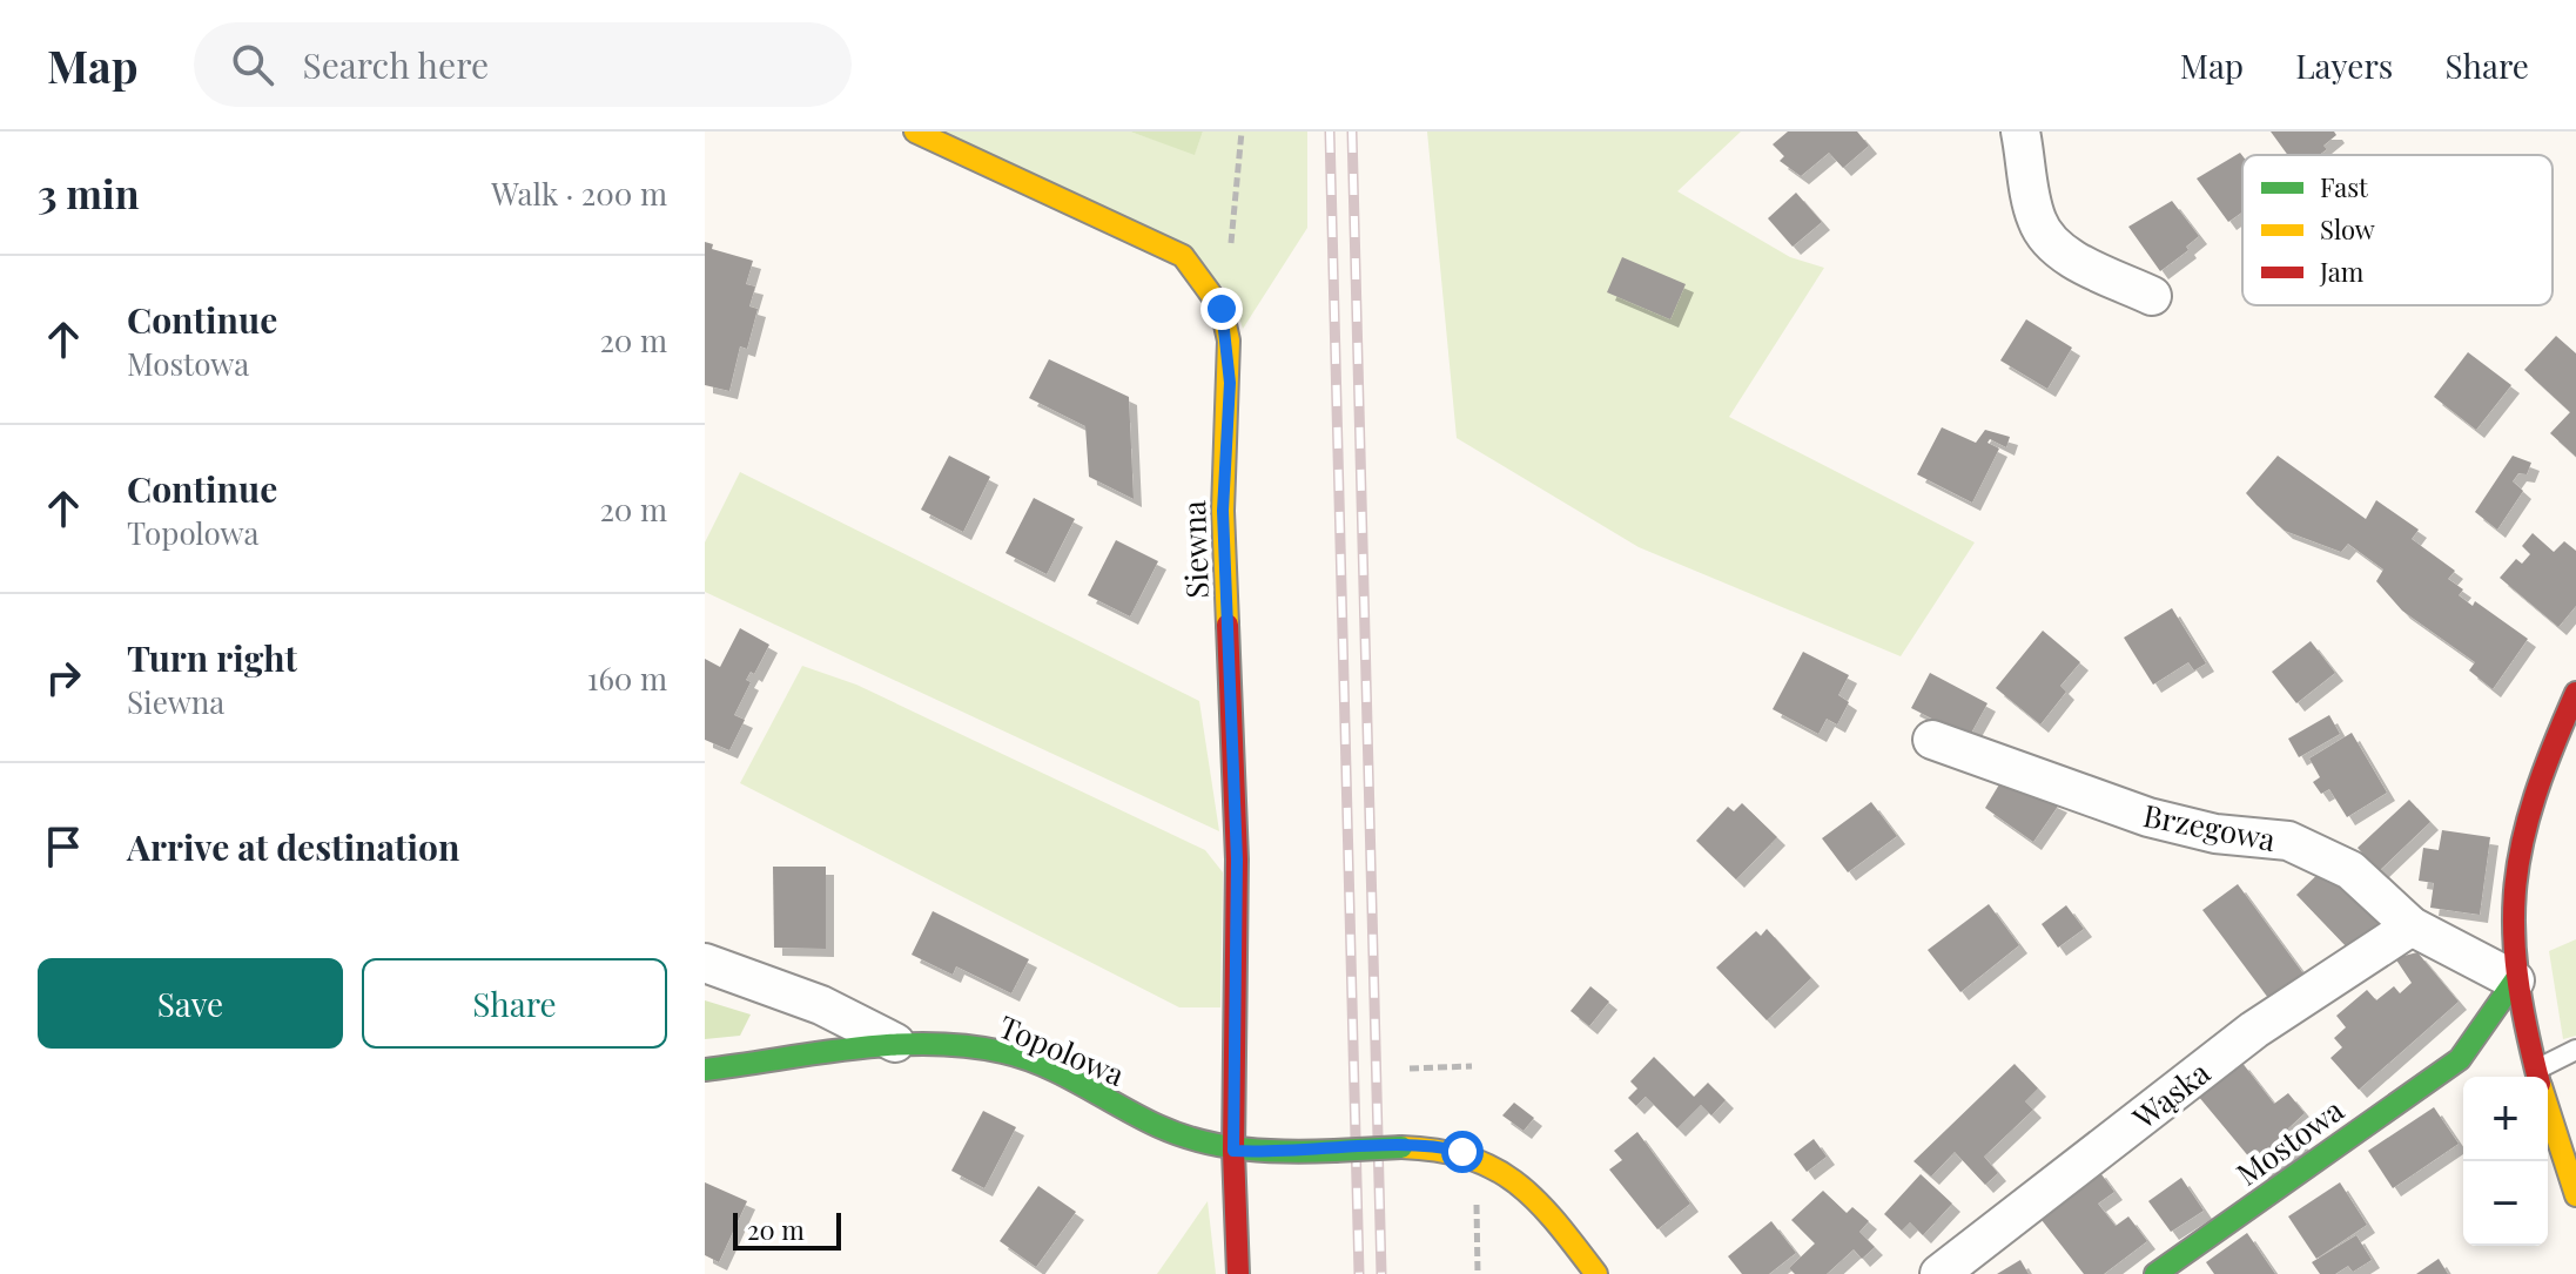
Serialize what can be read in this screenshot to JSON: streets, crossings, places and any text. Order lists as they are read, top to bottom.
{
  "streets": {
    "street": [
      "Siewna",
      "Brzegowa",
      "Topolowa",
      "Wąska",
      "Mostowa"
    ]
  },
  "crossings": [
    ["Siewna", "Topolowa"],
    ["Brzegowa", "Wąska"],
    ["Brzegowa", "Mostowa"]
  ],
  "legend": ["Fast", "Slow", "Jam"],
  "scale_bar": "20 m",
  "page": {
    "header": "Map",
    "search": "Search here",
    "nav": ["Map", "Layers", "Share"],
    "heading": ["3 min", "Walk · 200 m"],
    "list": [
      ["Continue", "Mostowa", "20 m"],
      ["Continue", "Topolowa", "20 m"],
      ["Turn right", "Siewna", "160 m"],
      "Arrive at destination"
    ],
    "buttons": ["Save", "Share"],
    "map_buttons": ["+", "−"],
    "scale": "20 m"
  }
}
